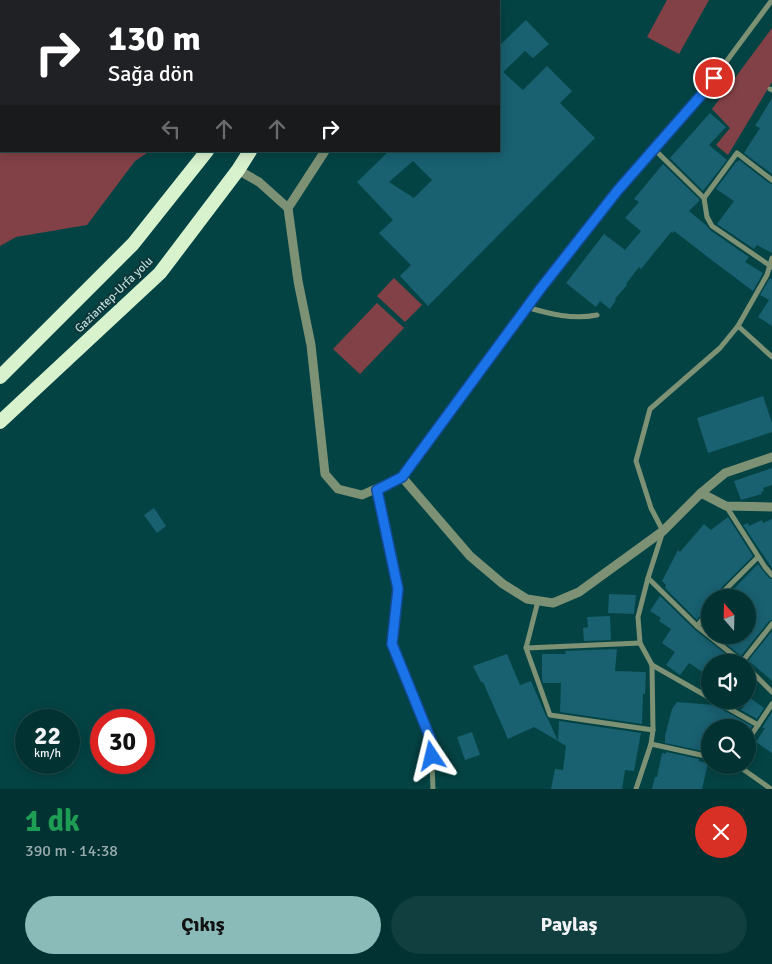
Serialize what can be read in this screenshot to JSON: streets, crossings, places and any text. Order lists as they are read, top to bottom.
{
  "streets": {
    "highway": ["Gaziantep-Urfa yolu"]
  },
  "north": "top",
  "page": {
    "turn": ["130 m", "Sağa dön"],
    "speed": "22 km/h",
    "limit": "30",
    "heading": ["1 dk", "390 m · 14:38"],
    "buttons": ["Çıkış", "Paylaş"]
  }
}
